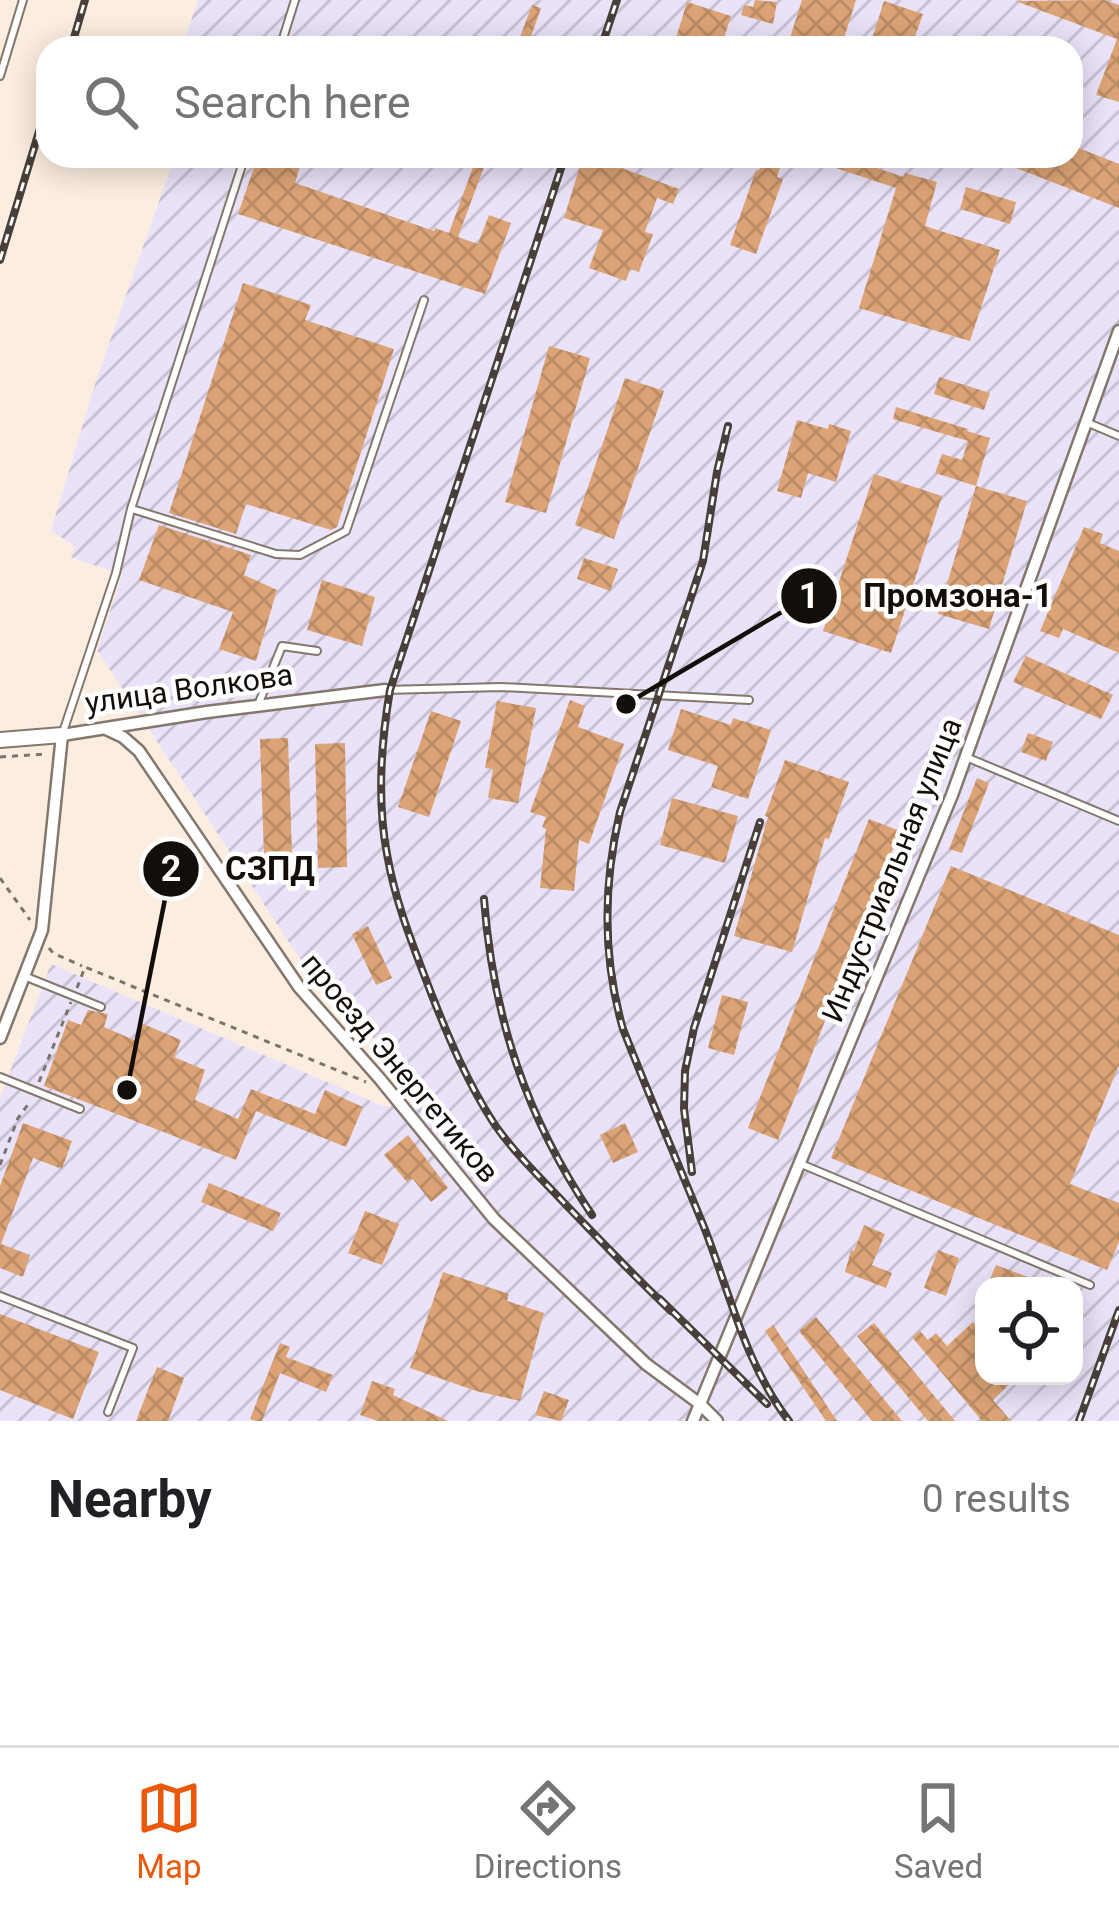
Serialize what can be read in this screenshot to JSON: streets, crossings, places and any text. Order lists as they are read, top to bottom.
{
  "streets": {
    "street": ["улица Волкова", "Индустриальная улица", "проезд Энергетиков"]
  },
  "crossings": [
    ["улица Волкова", "проезд Энергетиков"],
    ["Индустриальная улица", "проезд Энергетиков"]
  ],
  "places": ["Промзона-1", "СЗПД"],
  "page": {
    "search": "Search here",
    "heading": ["Nearby", "0 results"],
    "nav": ["Map", "Directions", "Saved"]
  }
}
